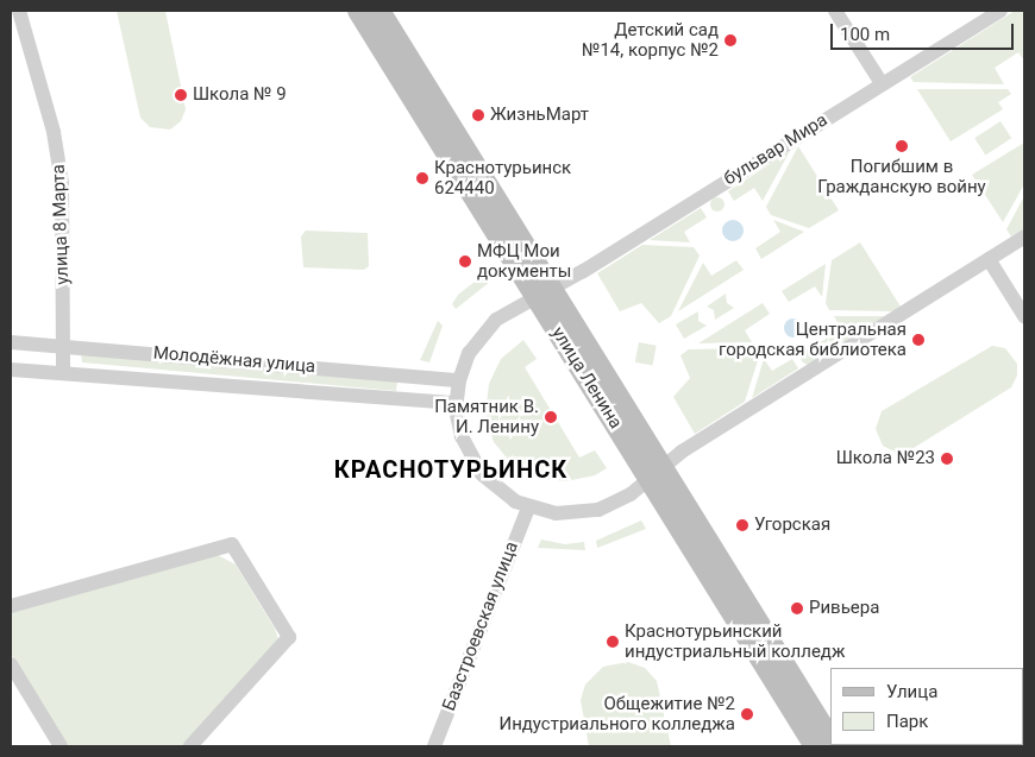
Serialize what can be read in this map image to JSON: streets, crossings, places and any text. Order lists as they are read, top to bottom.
{
  "streets": {
    "street": [
      "бульвар Мира",
      "улица 8 Марта",
      "Молодёжная улица",
      "улица Ленина",
      "Базстроевская улица"
    ]
  },
  "crossings": [
    ["бульвар Мира", "Молодёжная улица"],
    ["бульвар Мира", "улица Ленина"],
    ["бульвар Мира", "Базстроевская улица"],
    ["улица 8 Марта", "Молодёжная улица"]
  ],
  "districts": ["КРАСНОТУРЬИНСК"],
  "places": [
    "Детский сад №14, корпус №2",
    "Школа № 9",
    "ЖизньМарт",
    "Погибшим в Гражданскую войну",
    "Краснотурьинск 624440",
    "МФЦ Мои документы",
    "Центральная городская библиотека",
    "Памятник В. И. Ленину",
    "Школа №23",
    "Угорская",
    "Ривьера",
    "Краснотурьинский индустриальный колледж",
    "Общежитие №2 Индустриального колледжа"
  ],
  "legend": ["Улица", "Парк"],
  "scale_bar": "100 m"
}
